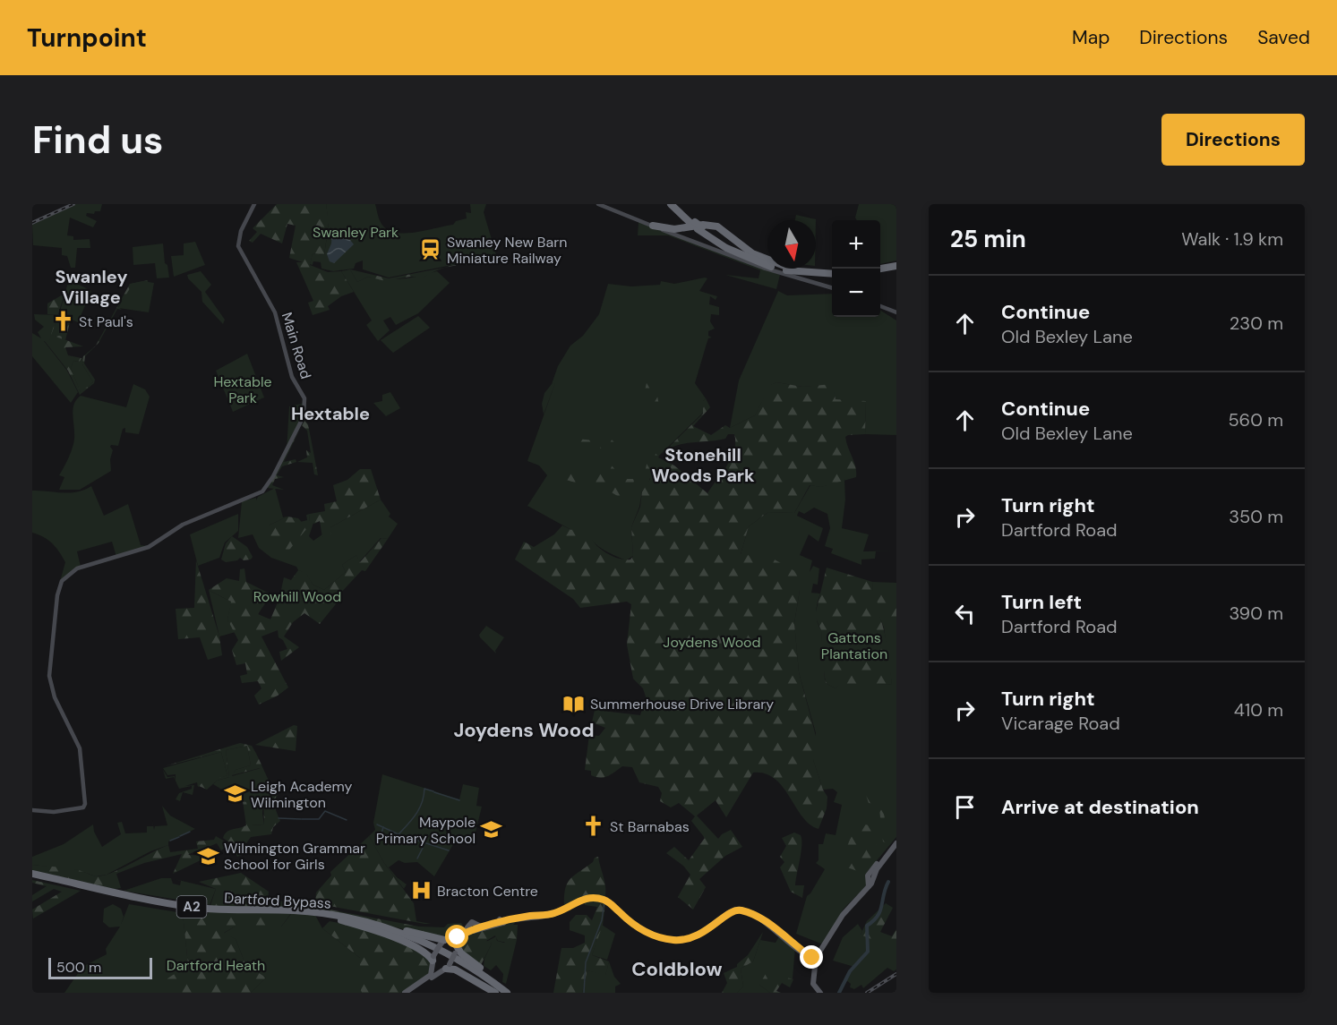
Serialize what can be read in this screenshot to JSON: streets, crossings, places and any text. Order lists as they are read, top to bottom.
{
  "streets": {
    "highway": ["Dartford Bypass", "A2"],
    "main road": ["Main Road"]
  },
  "districts": [
    "Swanley Village",
    "Hextable",
    "Stonehill Woods Park",
    "Joydens Wood",
    "Coldblow"
  ],
  "parks": [
    "Swanley Park",
    "Hextable Park",
    "Rowhill Wood",
    "Gattons Plantation",
    "Joydens Wood",
    "Dartford Heath"
  ],
  "places": {
    "station": ["Swanley New Barn Miniature Railway"],
    "church": ["St Paul's", "St Barnabas"],
    "library": ["Summerhouse Drive Library"],
    "school or university": ["Leigh Academy Wilmington", "Maypole Primary School", "Wilmington Grammar School for Girls"],
    "hospital": ["Bracton Centre"]
  },
  "scale_bar": "500 m",
  "north": "bottom",
  "page": {
    "header": "Turnpoint",
    "nav": ["Map", "Directions", "Saved"],
    "buttons": "Directions",
    "title": "Find us",
    "heading": ["25 min", "Walk · 1.9 km"],
    "map_buttons": ["+", "−"],
    "list": [
      ["Continue", "Old Bexley Lane", "230 m"],
      ["Continue", "Old Bexley Lane", "560 m"],
      ["Turn right", "Dartford Road", "350 m"],
      ["Turn left", "Dartford Road", "390 m"],
      ["Turn right", "Vicarage Road", "410 m"],
      "Arrive at destination"
    ],
    "scale": "500 m"
  }
}
